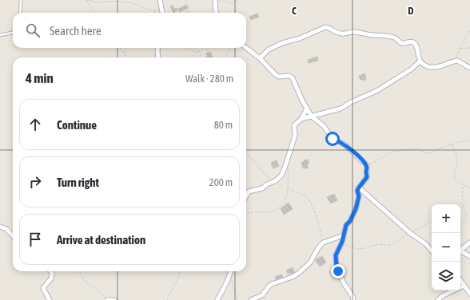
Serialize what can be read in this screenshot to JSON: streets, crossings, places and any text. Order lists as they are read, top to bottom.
{
  "page": {
    "search": "Search here",
    "heading": ["4 min", "Walk · 280 m"],
    "list": [
      ["Continue", "80 m"],
      ["Turn right", "200 m"],
      "Arrive at destination"
    ],
    "map_buttons": ["+", "−"]
  },
  "grid": {
    "columns": ["C", "D"]
  }
}
